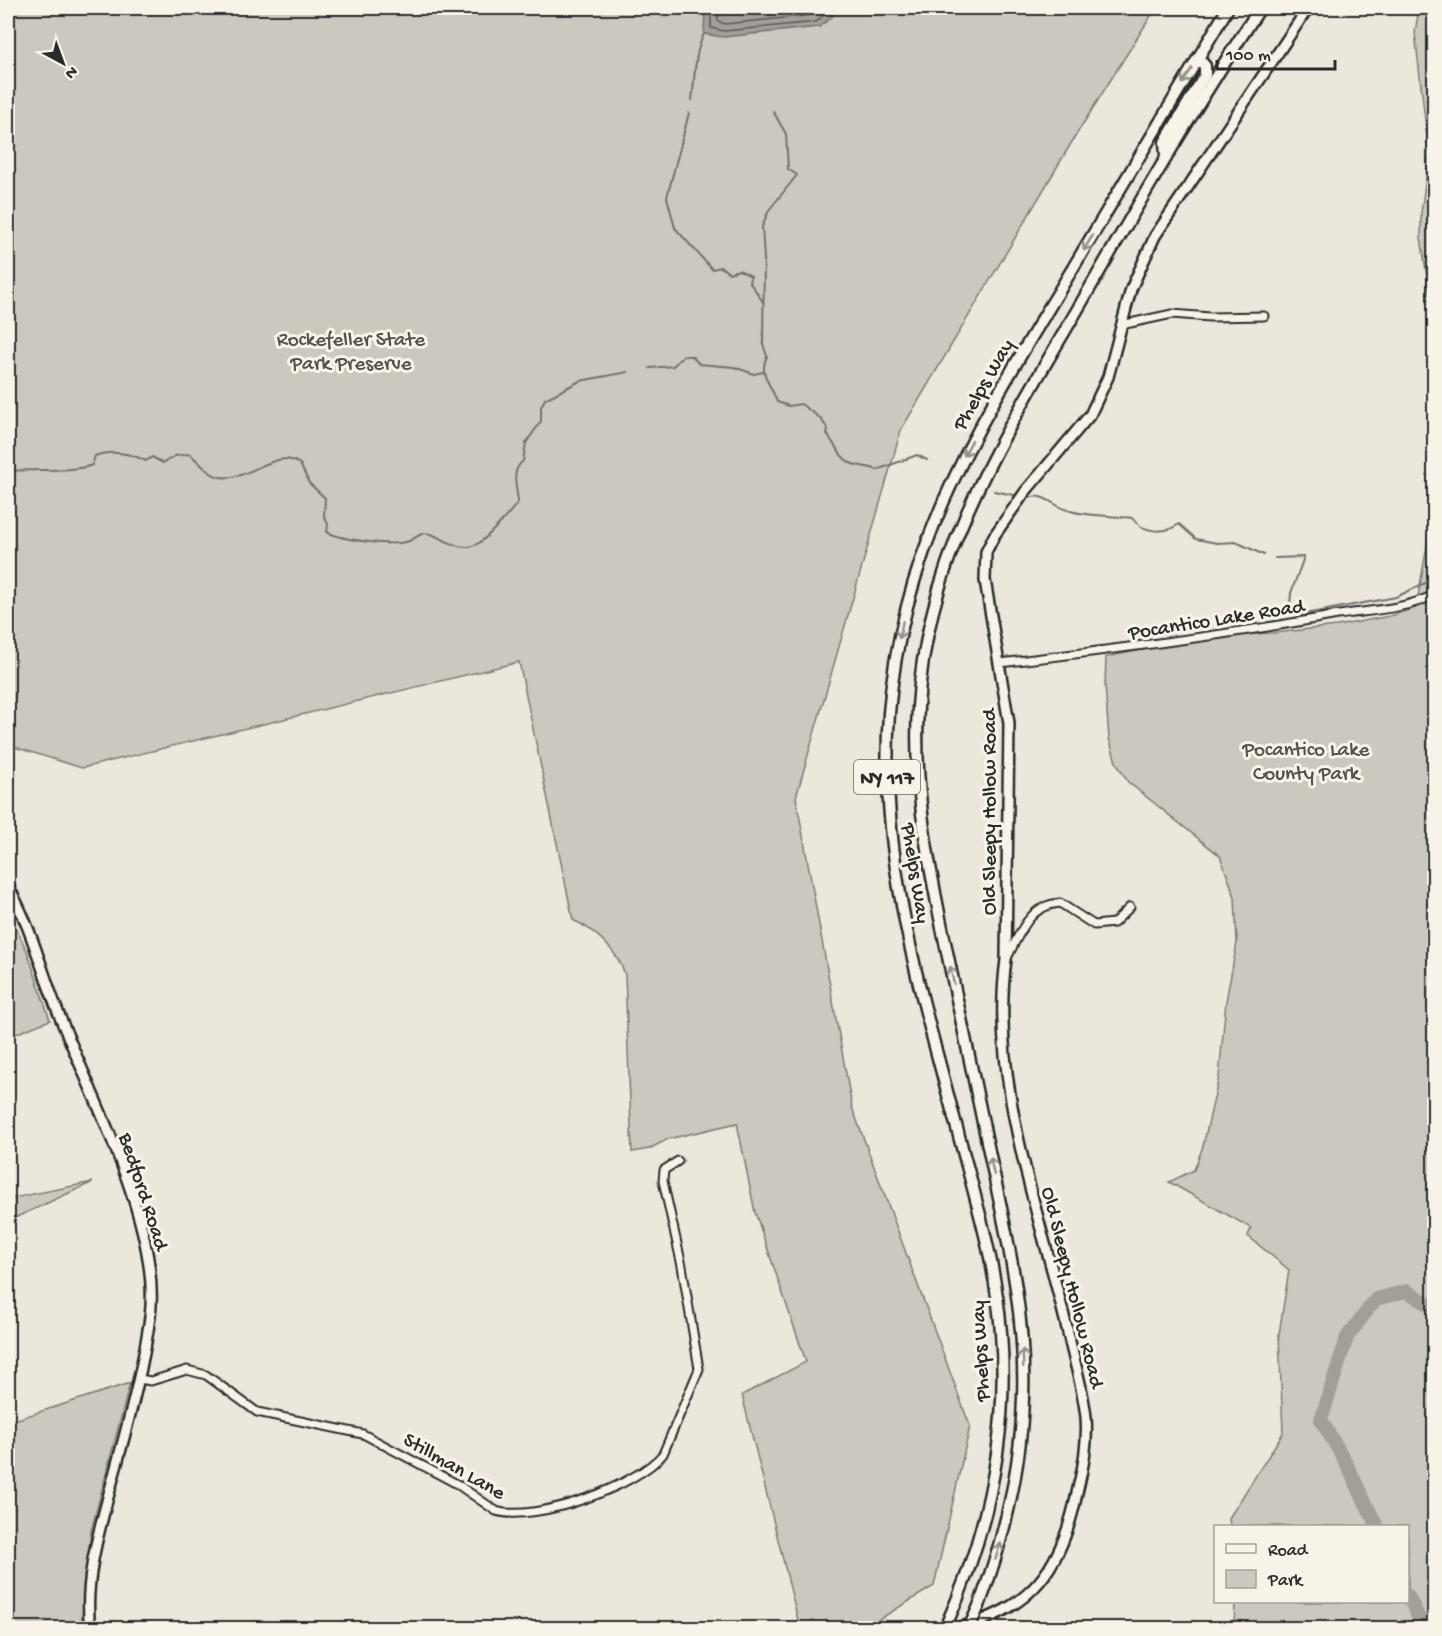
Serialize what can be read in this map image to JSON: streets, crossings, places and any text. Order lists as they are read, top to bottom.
{
  "streets": {
    "main road": ["Phelps Way", "NY 117"],
    "street": [
      "Pocantico Lake Road",
      "Old Sleepy Hollow Road",
      "Bedford Road",
      "Stillman Lane"
    ]
  },
  "crossings": [
    ["Phelps Way", "Old Sleepy Hollow Road"],
    ["Pocantico Lake Road", "Old Sleepy Hollow Road"],
    ["Bedford Road", "Stillman Lane"]
  ],
  "parks": ["Rockefeller State Park Preserve", "Pocantico Lake County Park"],
  "legend": ["Road", "Park"],
  "scale_bar": "100 m",
  "north": "bottom right"
}
